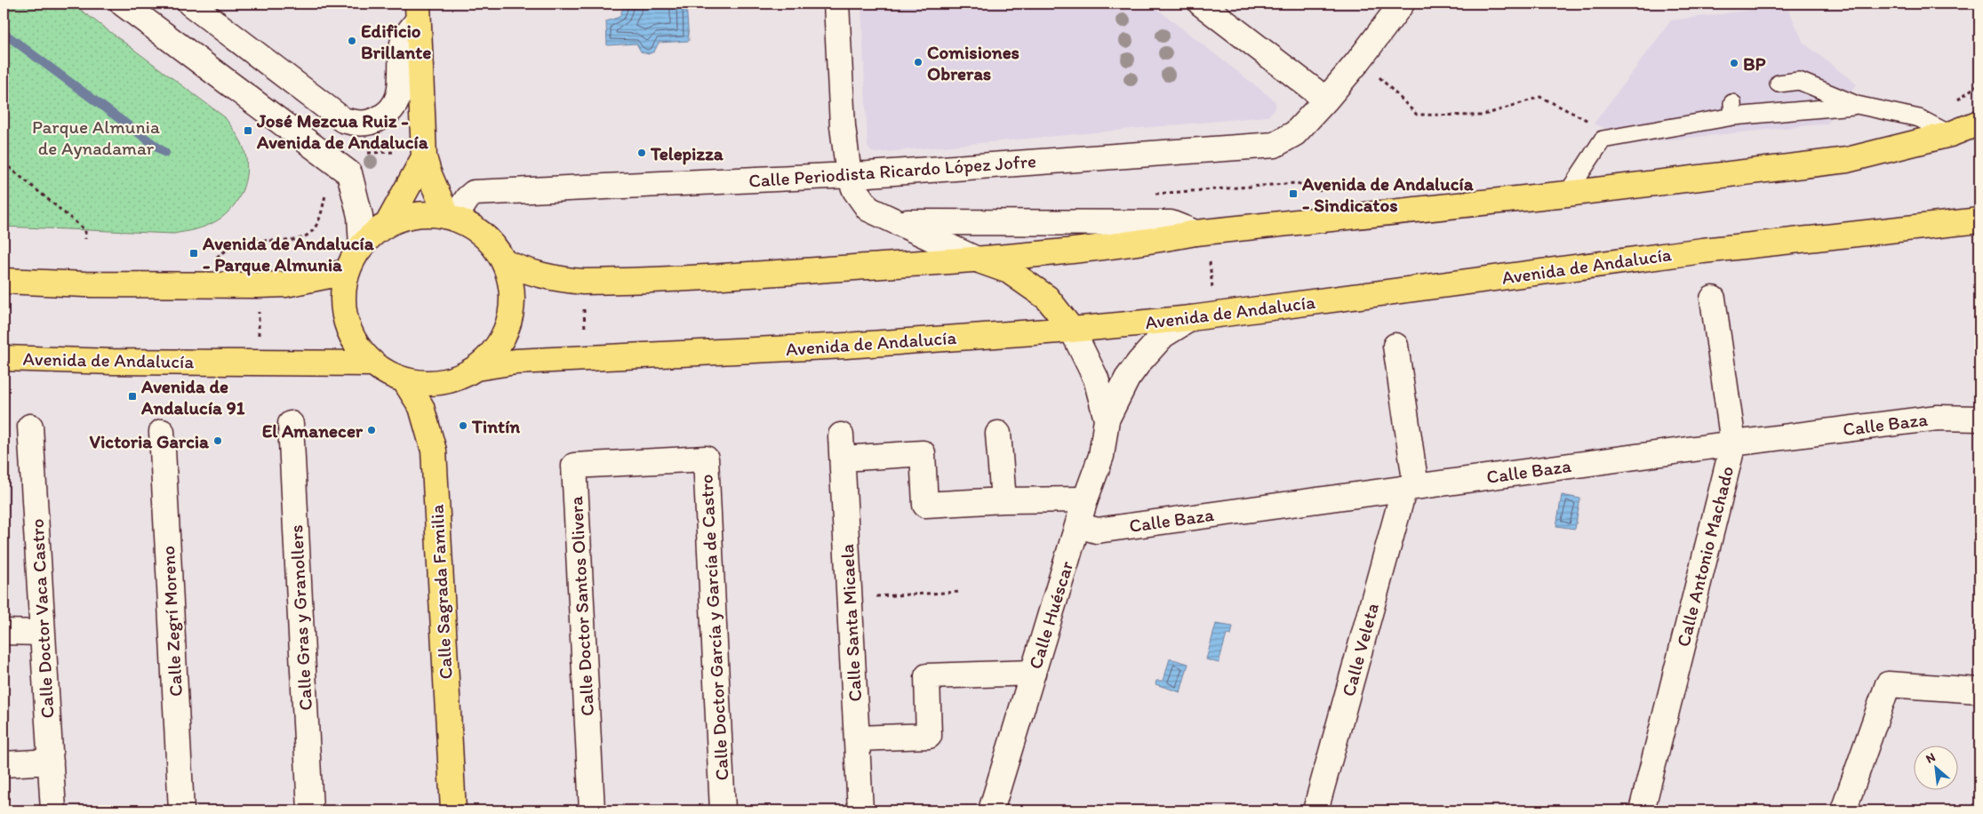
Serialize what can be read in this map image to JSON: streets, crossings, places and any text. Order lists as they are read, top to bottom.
{
  "streets": {
    "main road": ["Avenida de Andalucía", "Calle Sagrada Familia"],
    "street": [
      "Calle Periodista Ricardo López Jofre",
      "Calle Baza",
      "Calle Antonio Machado",
      "Calle Doctor Santos Olivera",
      "Calle Huéscar",
      "Calle Gras y Granollers",
      "Calle Doctor Vaca Castro",
      "Calle Zegrí Moreno",
      "Calle Santa Micaela",
      "Calle Doctor García y García de Castro",
      "Calle Veleta"
    ]
  },
  "crossings": [
    ["Avenida de Andalucía", "Calle Huéscar"],
    ["Calle Baza", "Calle Antonio Machado"],
    ["Calle Baza", "Calle Huéscar"],
    ["Calle Baza", "Calle Veleta"],
    ["Calle Doctor Santos Olivera", "Calle Doctor García y García de Castro"]
  ],
  "parks": ["Parque Almunia de Aynadamar"],
  "places": {
    "other": [
      "Edificio Brillante",
      "Comisiones Obreras",
      "BP",
      "Telepizza",
      "Tintín",
      "El Amanecer",
      "Victoria Garcia"
    ],
    "transit": [
      "José Mezcua Ruiz - Avenida de Andalucía",
      "Avenida de Andalucía - Sindicatos",
      "Avenida de Andalucía - Parque Almunia",
      "Avenida de Andalucía 91"
    ]
  },
  "north": "top left"
}
